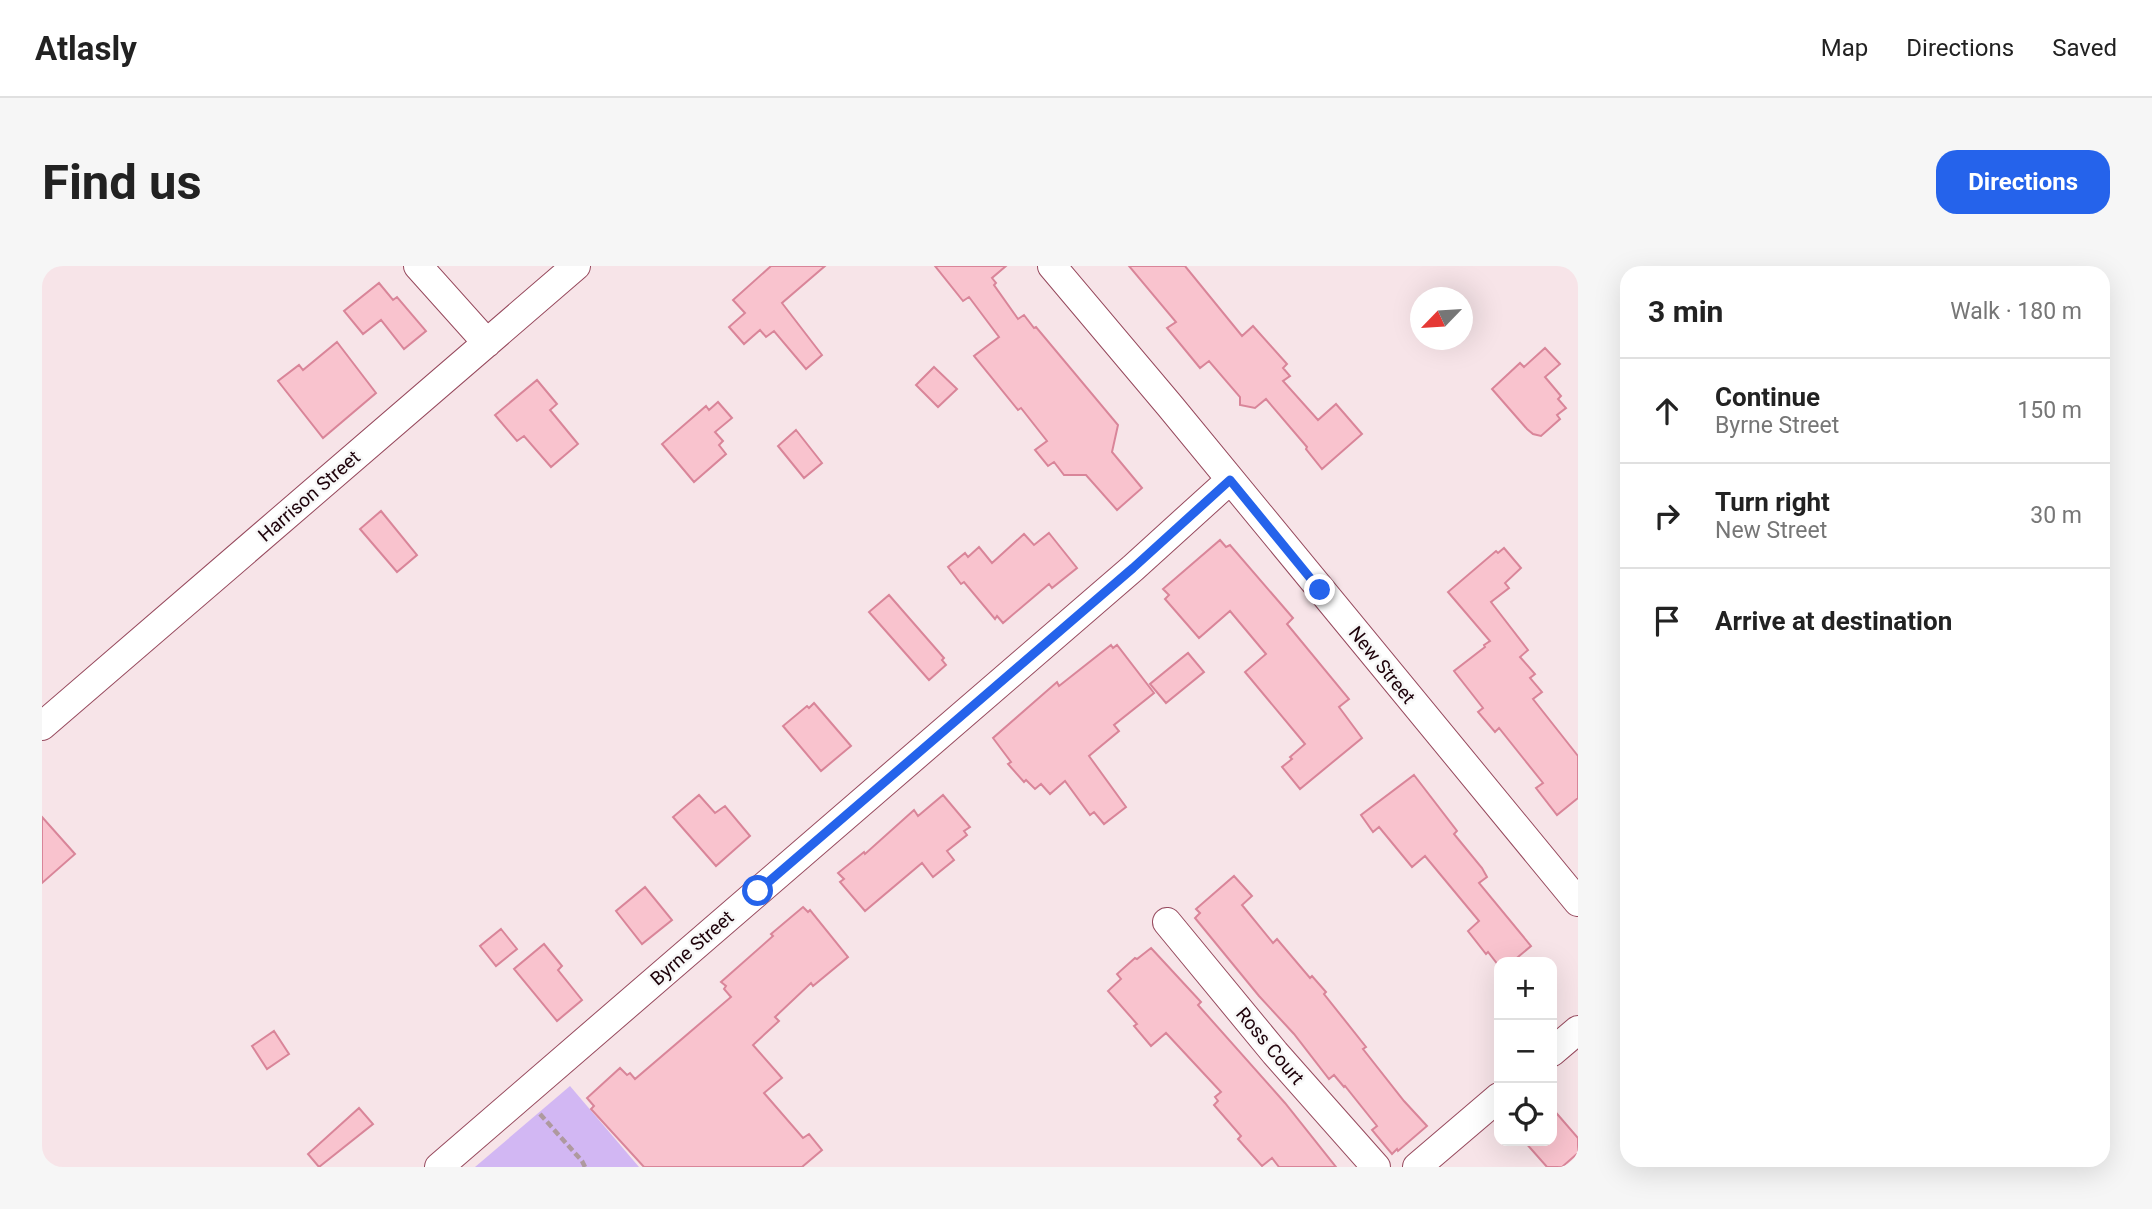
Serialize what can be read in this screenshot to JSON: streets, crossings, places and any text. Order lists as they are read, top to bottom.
{
  "streets": {
    "street": [
      "Harrison Street",
      "New Street",
      "Byrne Street",
      "Ross Court"
    ]
  },
  "crossings": [
    ["New Street", "Byrne Street"]
  ],
  "north": "bottom left",
  "page": {
    "header": "Atlasly",
    "nav": ["Map", "Directions", "Saved"],
    "buttons": "Directions",
    "title": "Find us",
    "heading": ["3 min", "Walk · 180 m"],
    "list": [
      ["Continue", "Byrne Street", "150 m"],
      ["Turn right", "New Street", "30 m"],
      "Arrive at destination"
    ],
    "map_buttons": ["+", "−"]
  }
}
